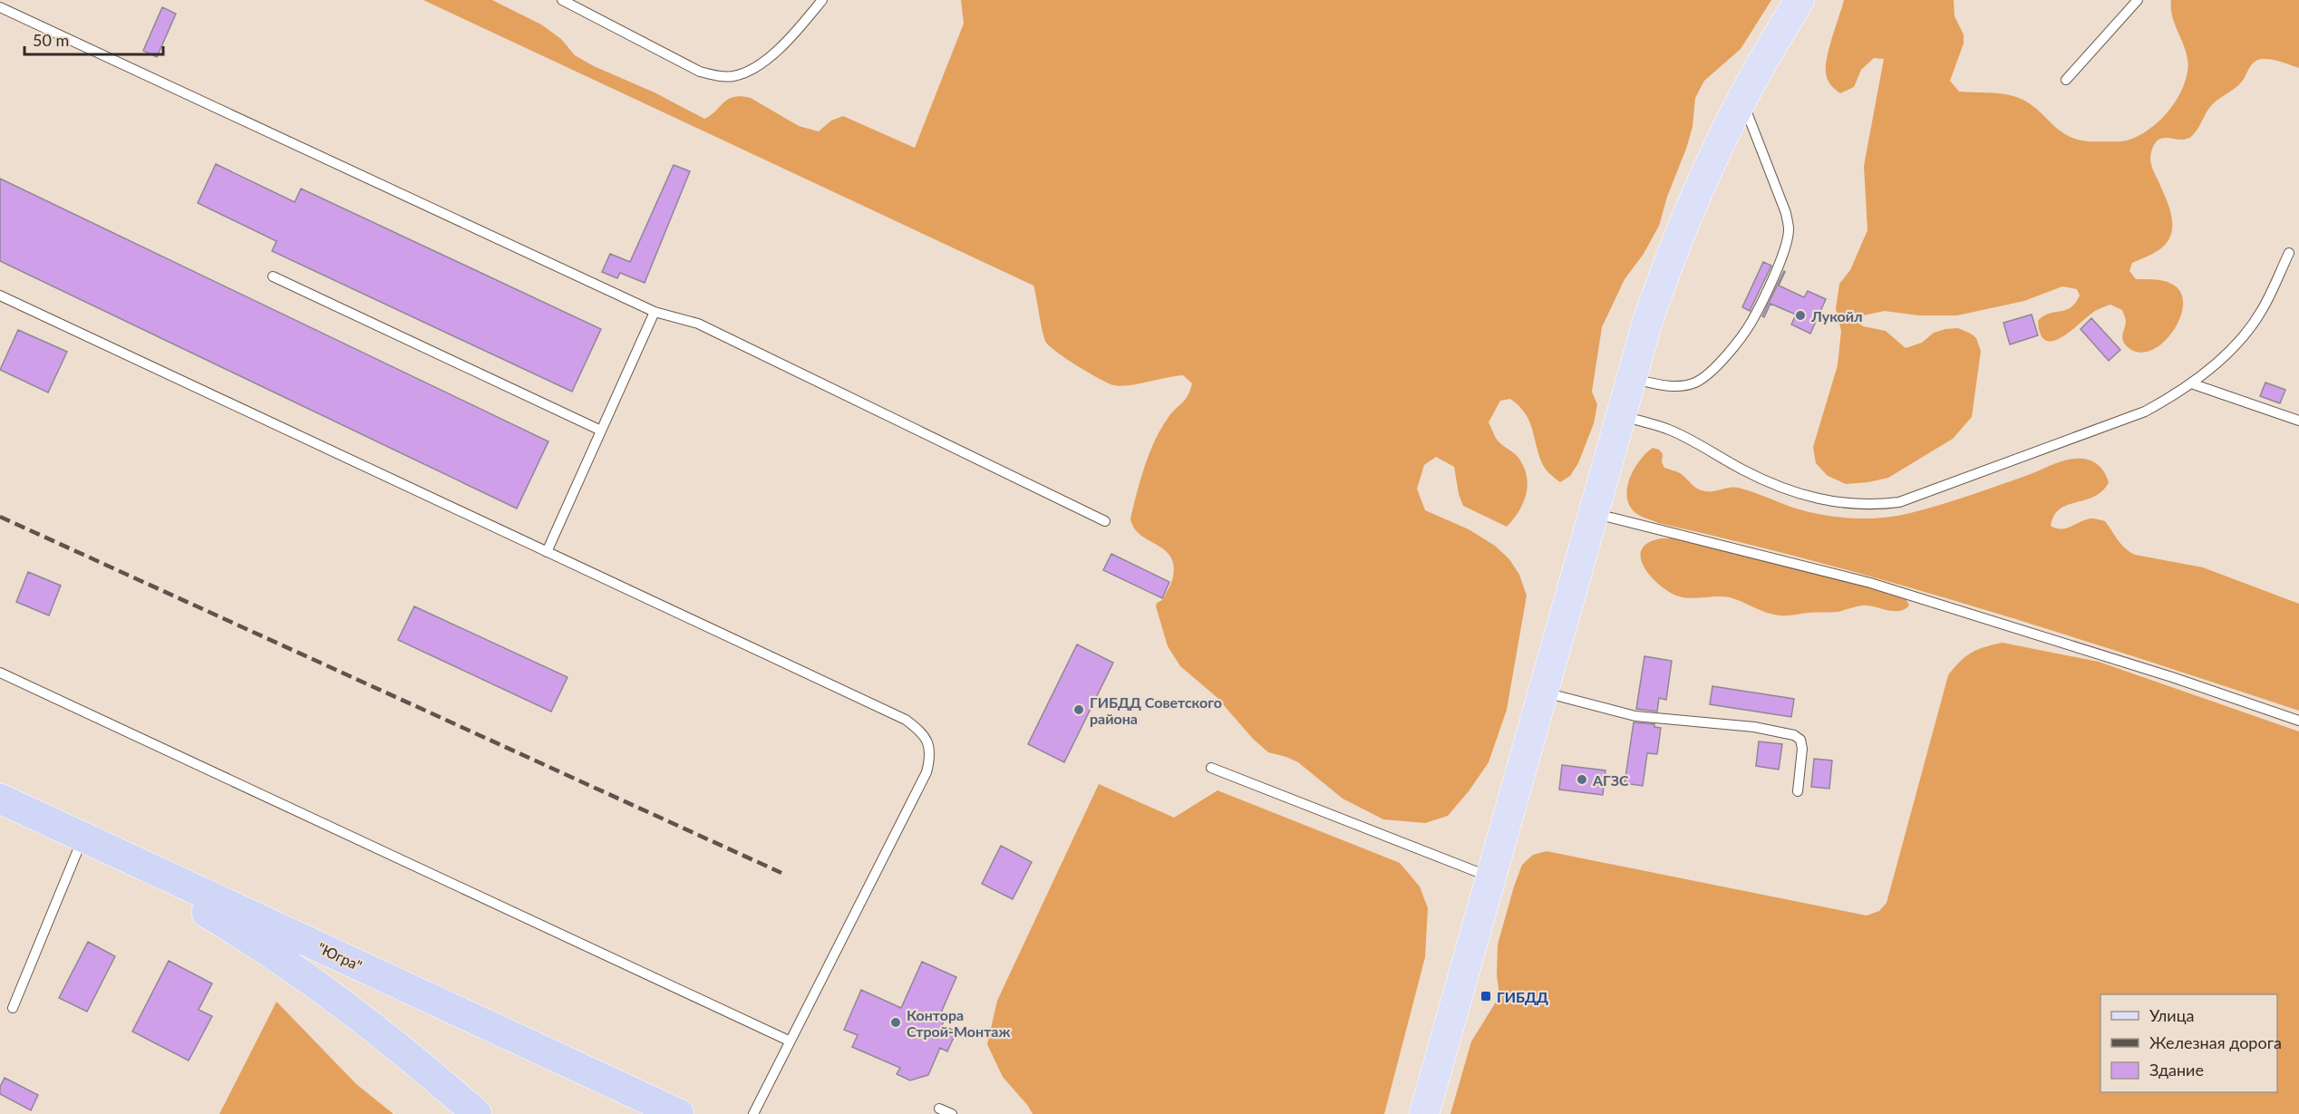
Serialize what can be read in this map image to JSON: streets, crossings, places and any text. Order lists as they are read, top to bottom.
{
  "streets": {
    "highway": ["\"Югра\""]
  },
  "places": {
    "other": [
      "Лукойл",
      "ГИБДД Советского района",
      "АГЗС",
      "Контора Строй-Монтаж"
    ],
    "transit": ["ГИБДД"]
  },
  "legend": ["Улица", "Железная дорога", "Здание"],
  "scale_bar": "50 m"
}
